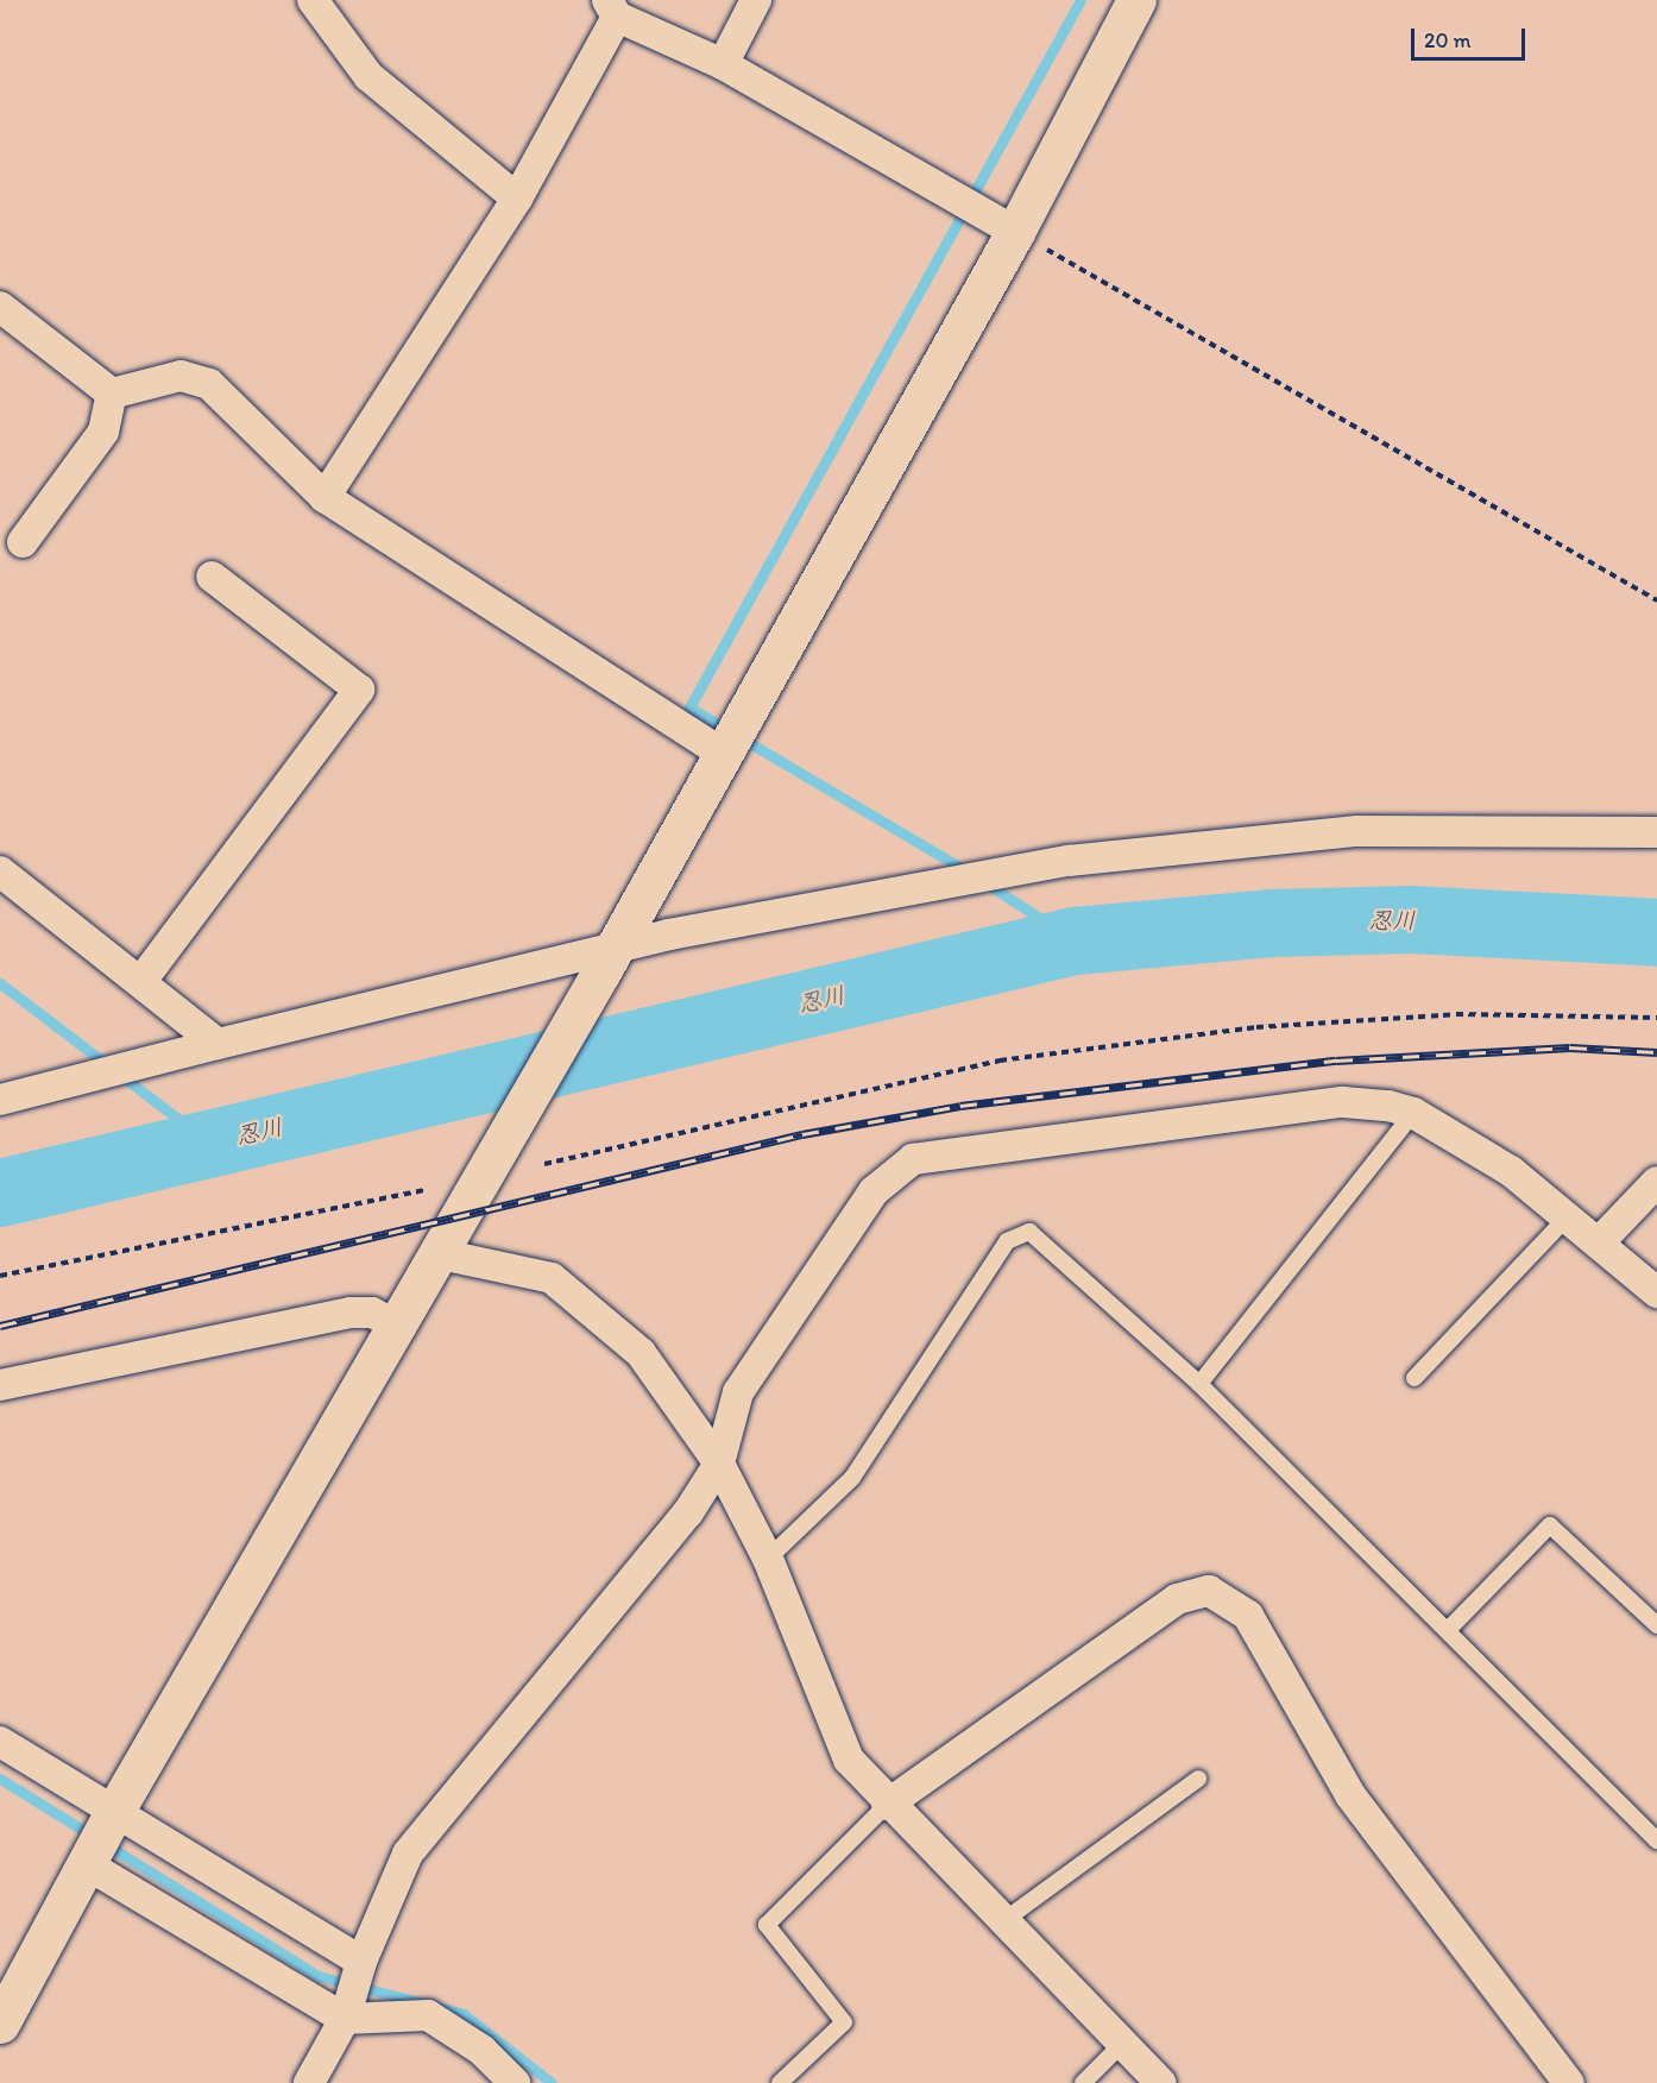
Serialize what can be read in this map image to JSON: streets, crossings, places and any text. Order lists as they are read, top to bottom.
{
  "water": ["忍川"],
  "scale_bar": "20 m"
}
